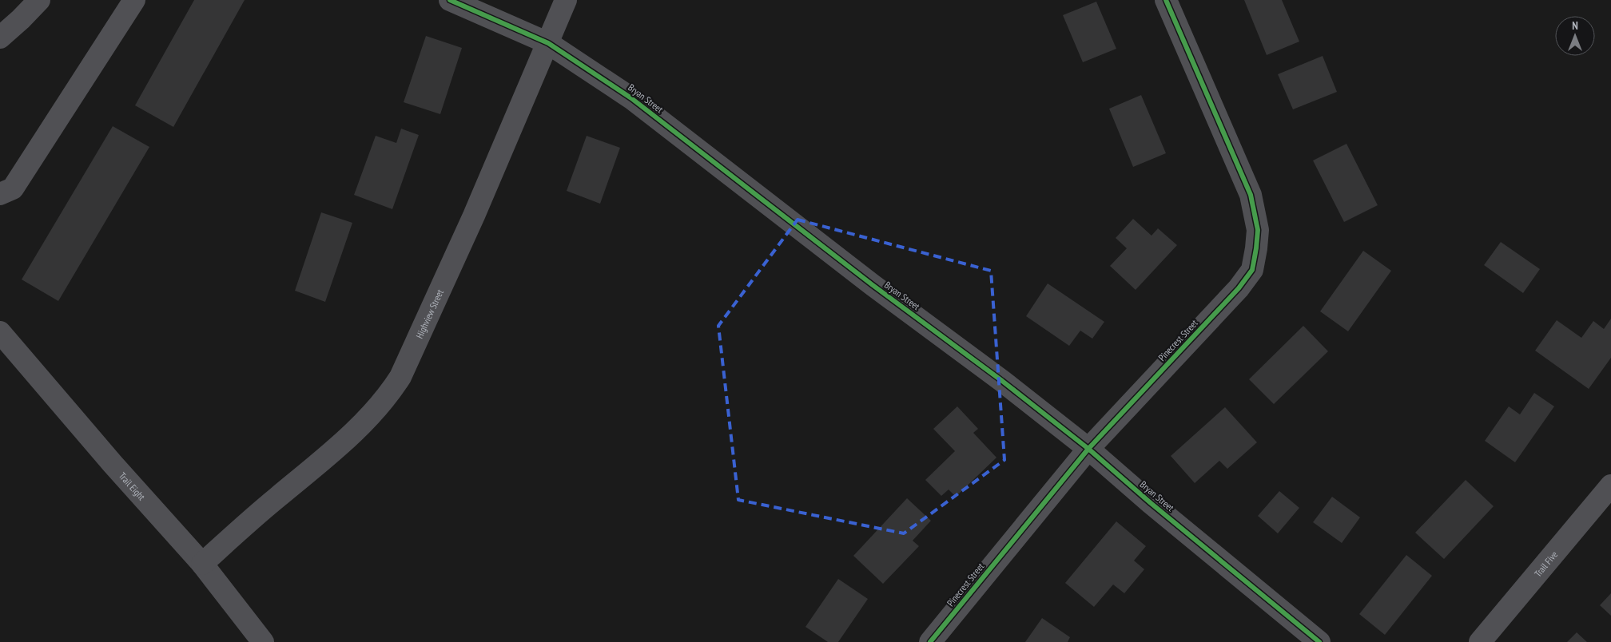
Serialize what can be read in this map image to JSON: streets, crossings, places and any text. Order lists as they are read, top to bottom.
{
  "streets": {
    "street": [
      "Bryan Street",
      "Highview Street",
      "Pinecrest Street",
      "Trail Eight",
      "Trail Five"
    ]
  },
  "crossings": [
    ["Bryan Street", "Highview Street"],
    ["Bryan Street", "Pinecrest Street"],
    ["Highview Street", "Trail Eight"]
  ],
  "north": "top"
}
